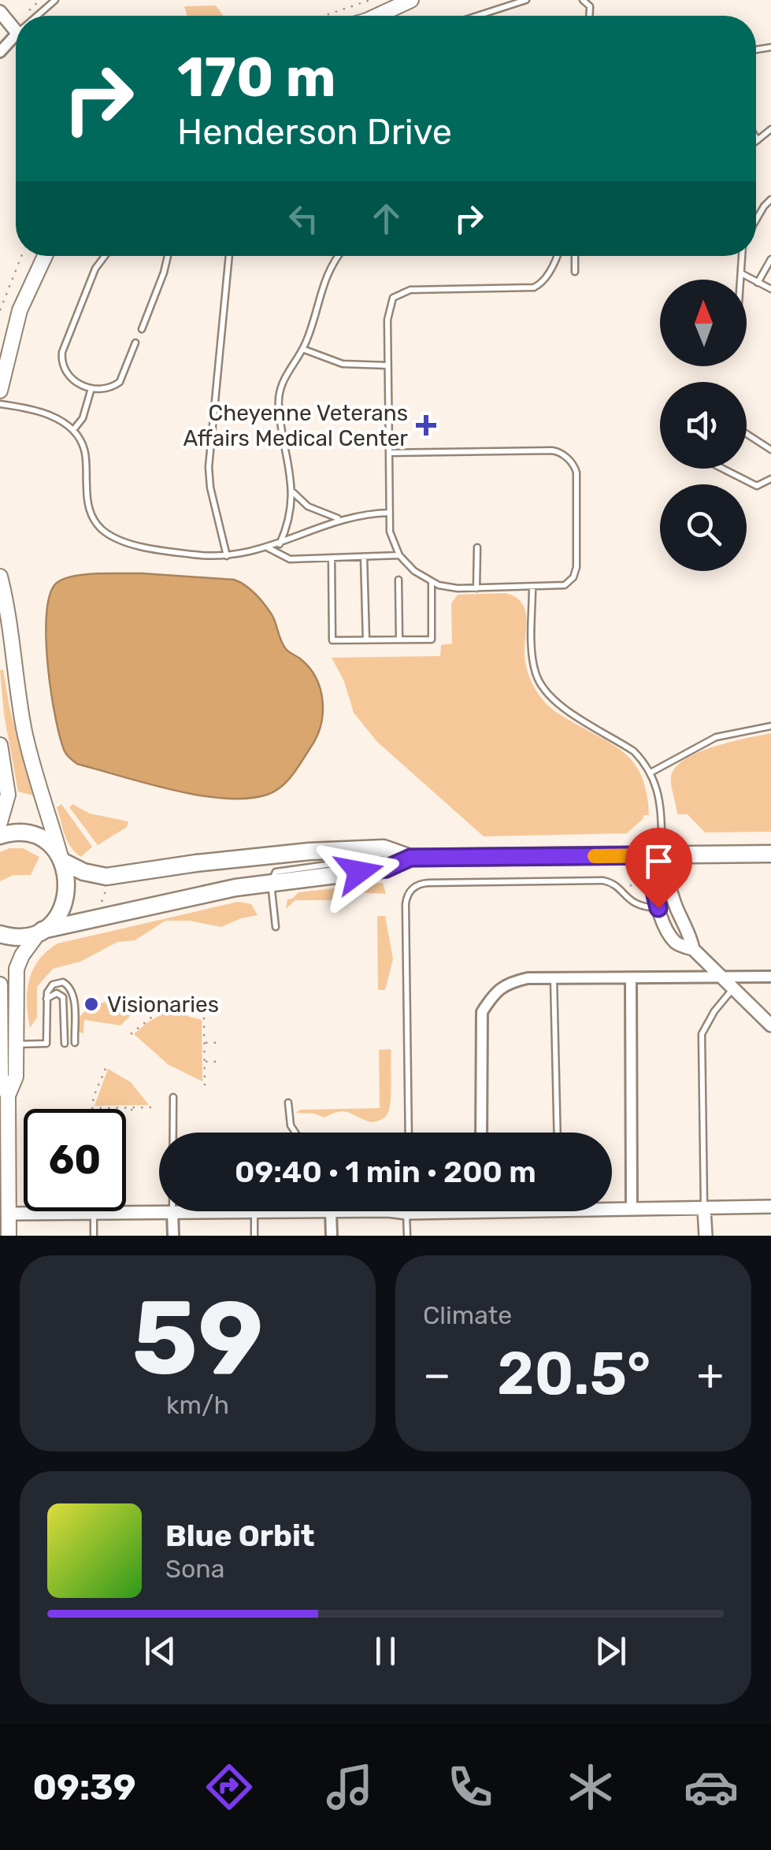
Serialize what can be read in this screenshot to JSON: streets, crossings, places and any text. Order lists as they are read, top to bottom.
{
  "places": {
    "health": ["Cheyenne Veterans Affairs Medical Center"],
    "other": ["Visionaries"]
  },
  "north": "top",
  "page": {
    "turn": ["170 m", "Henderson Drive"],
    "limit": "60",
    "trip": "09:40 · 1 min · 200 m",
    "tile": [
      ["59", "km/h"],
      "Climate"
    ],
    "heat": ["−", "20.5°", "+"],
    "song": ["Blue Orbit", "Sona"],
    "tabs": "09:39"
  }
}
